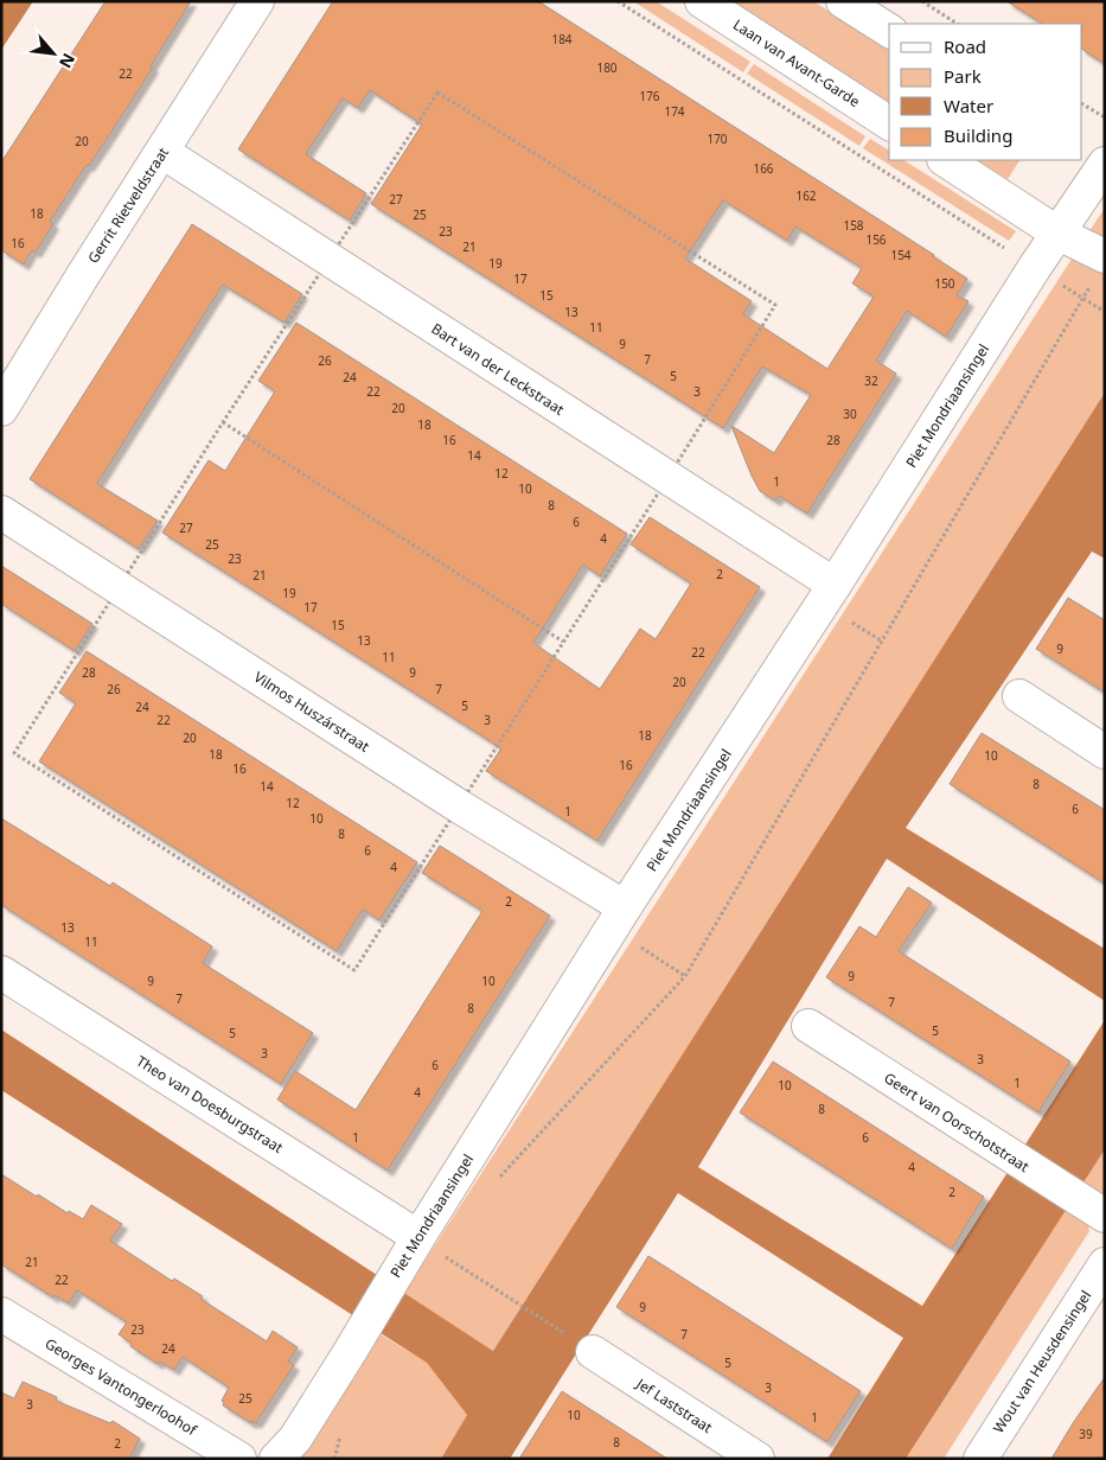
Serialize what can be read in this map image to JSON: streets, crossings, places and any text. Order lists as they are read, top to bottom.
{
  "streets": {
    "street": [
      "Laan van Avant-Garde",
      "Gerrit Rietveldstraat",
      "Bart van der Leckstraat",
      "Piet Mondriaansingel",
      "Vilmos Huszárstraat",
      "Theo van Doesburgstraat",
      "Geert van Oorschotstraat",
      "Wout van Heusdensingel",
      "Georges Vantongerloohof",
      "Jef Laststraat"
    ]
  },
  "crossings": [
    ["Gerrit Rietveldstraat", "Bart van der Leckstraat"],
    ["Bart van der Leckstraat", "Piet Mondriaansingel"],
    ["Piet Mondriaansingel", "Vilmos Huszárstraat"],
    ["Piet Mondriaansingel", "Theo van Doesburgstraat"]
  ],
  "house_numbers": [
    "184",
    "180",
    "22",
    "176",
    "174",
    "170",
    "20",
    "166",
    "162",
    "27",
    "18",
    "25",
    "158",
    "23",
    "156",
    "16",
    "21",
    "154",
    "19",
    "17",
    "150",
    "15",
    "13",
    "11",
    "9",
    "7",
    "26",
    "5",
    "24",
    "32",
    "22",
    "3",
    "20",
    "30",
    "18",
    "16",
    "28",
    "14",
    "12",
    "1",
    "10",
    "8",
    "6",
    "27",
    "4",
    "25",
    "23",
    "2",
    "21",
    "19",
    "17",
    "15",
    "13",
    "9",
    "22",
    "11",
    "28",
    "9",
    "20",
    "26",
    "7",
    "5",
    "24",
    "22",
    "3",
    "18",
    "20",
    "18",
    "10",
    "16",
    "16",
    "8",
    "14",
    "12",
    "6",
    "1",
    "10",
    "8",
    "6",
    "4",
    "2",
    "13",
    "11",
    "9",
    "9",
    "10",
    "7",
    "7",
    "8",
    "5",
    "5",
    "3",
    "3",
    "6",
    "1",
    "10",
    "4",
    "8",
    "1",
    "6",
    "4",
    "2",
    "21",
    "22",
    "9",
    "23",
    "7",
    "24",
    "5",
    "3",
    "25",
    "3",
    "10",
    "1",
    "39",
    "8",
    "2"
  ],
  "legend": [
    "Road",
    "Park",
    "Water",
    "Building"
  ],
  "north": "bottom right"
}
